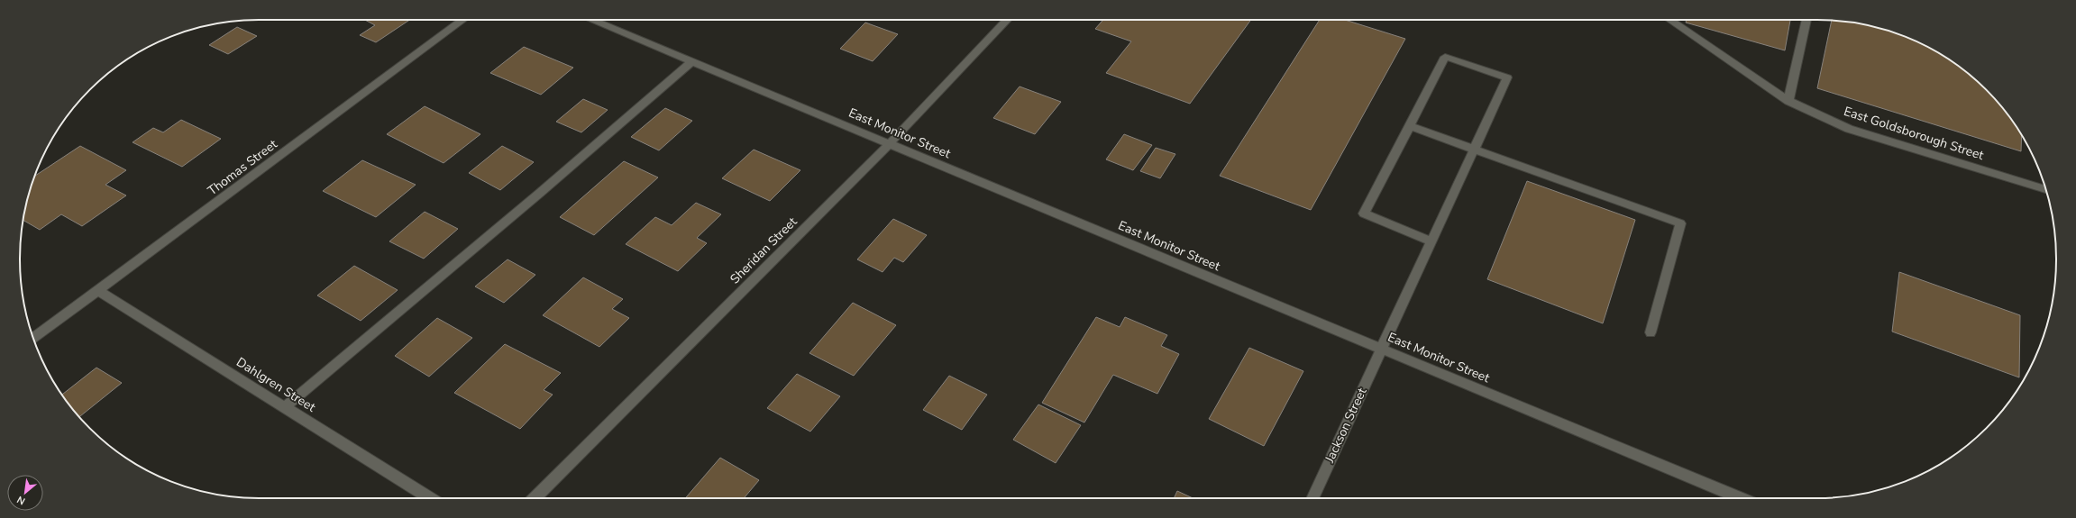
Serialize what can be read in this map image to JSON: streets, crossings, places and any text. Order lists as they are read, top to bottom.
{
  "streets": {
    "street": [
      "East Monitor Street",
      "East Goldsborough Street",
      "Thomas Street",
      "Sheridan Street",
      "Dahlgren Street",
      "Jackson Street"
    ]
  },
  "crossings": [
    ["East Monitor Street", "Sheridan Street"],
    ["East Monitor Street", "Jackson Street"],
    ["Thomas Street", "Dahlgren Street"]
  ],
  "north": "bottom left"
}
